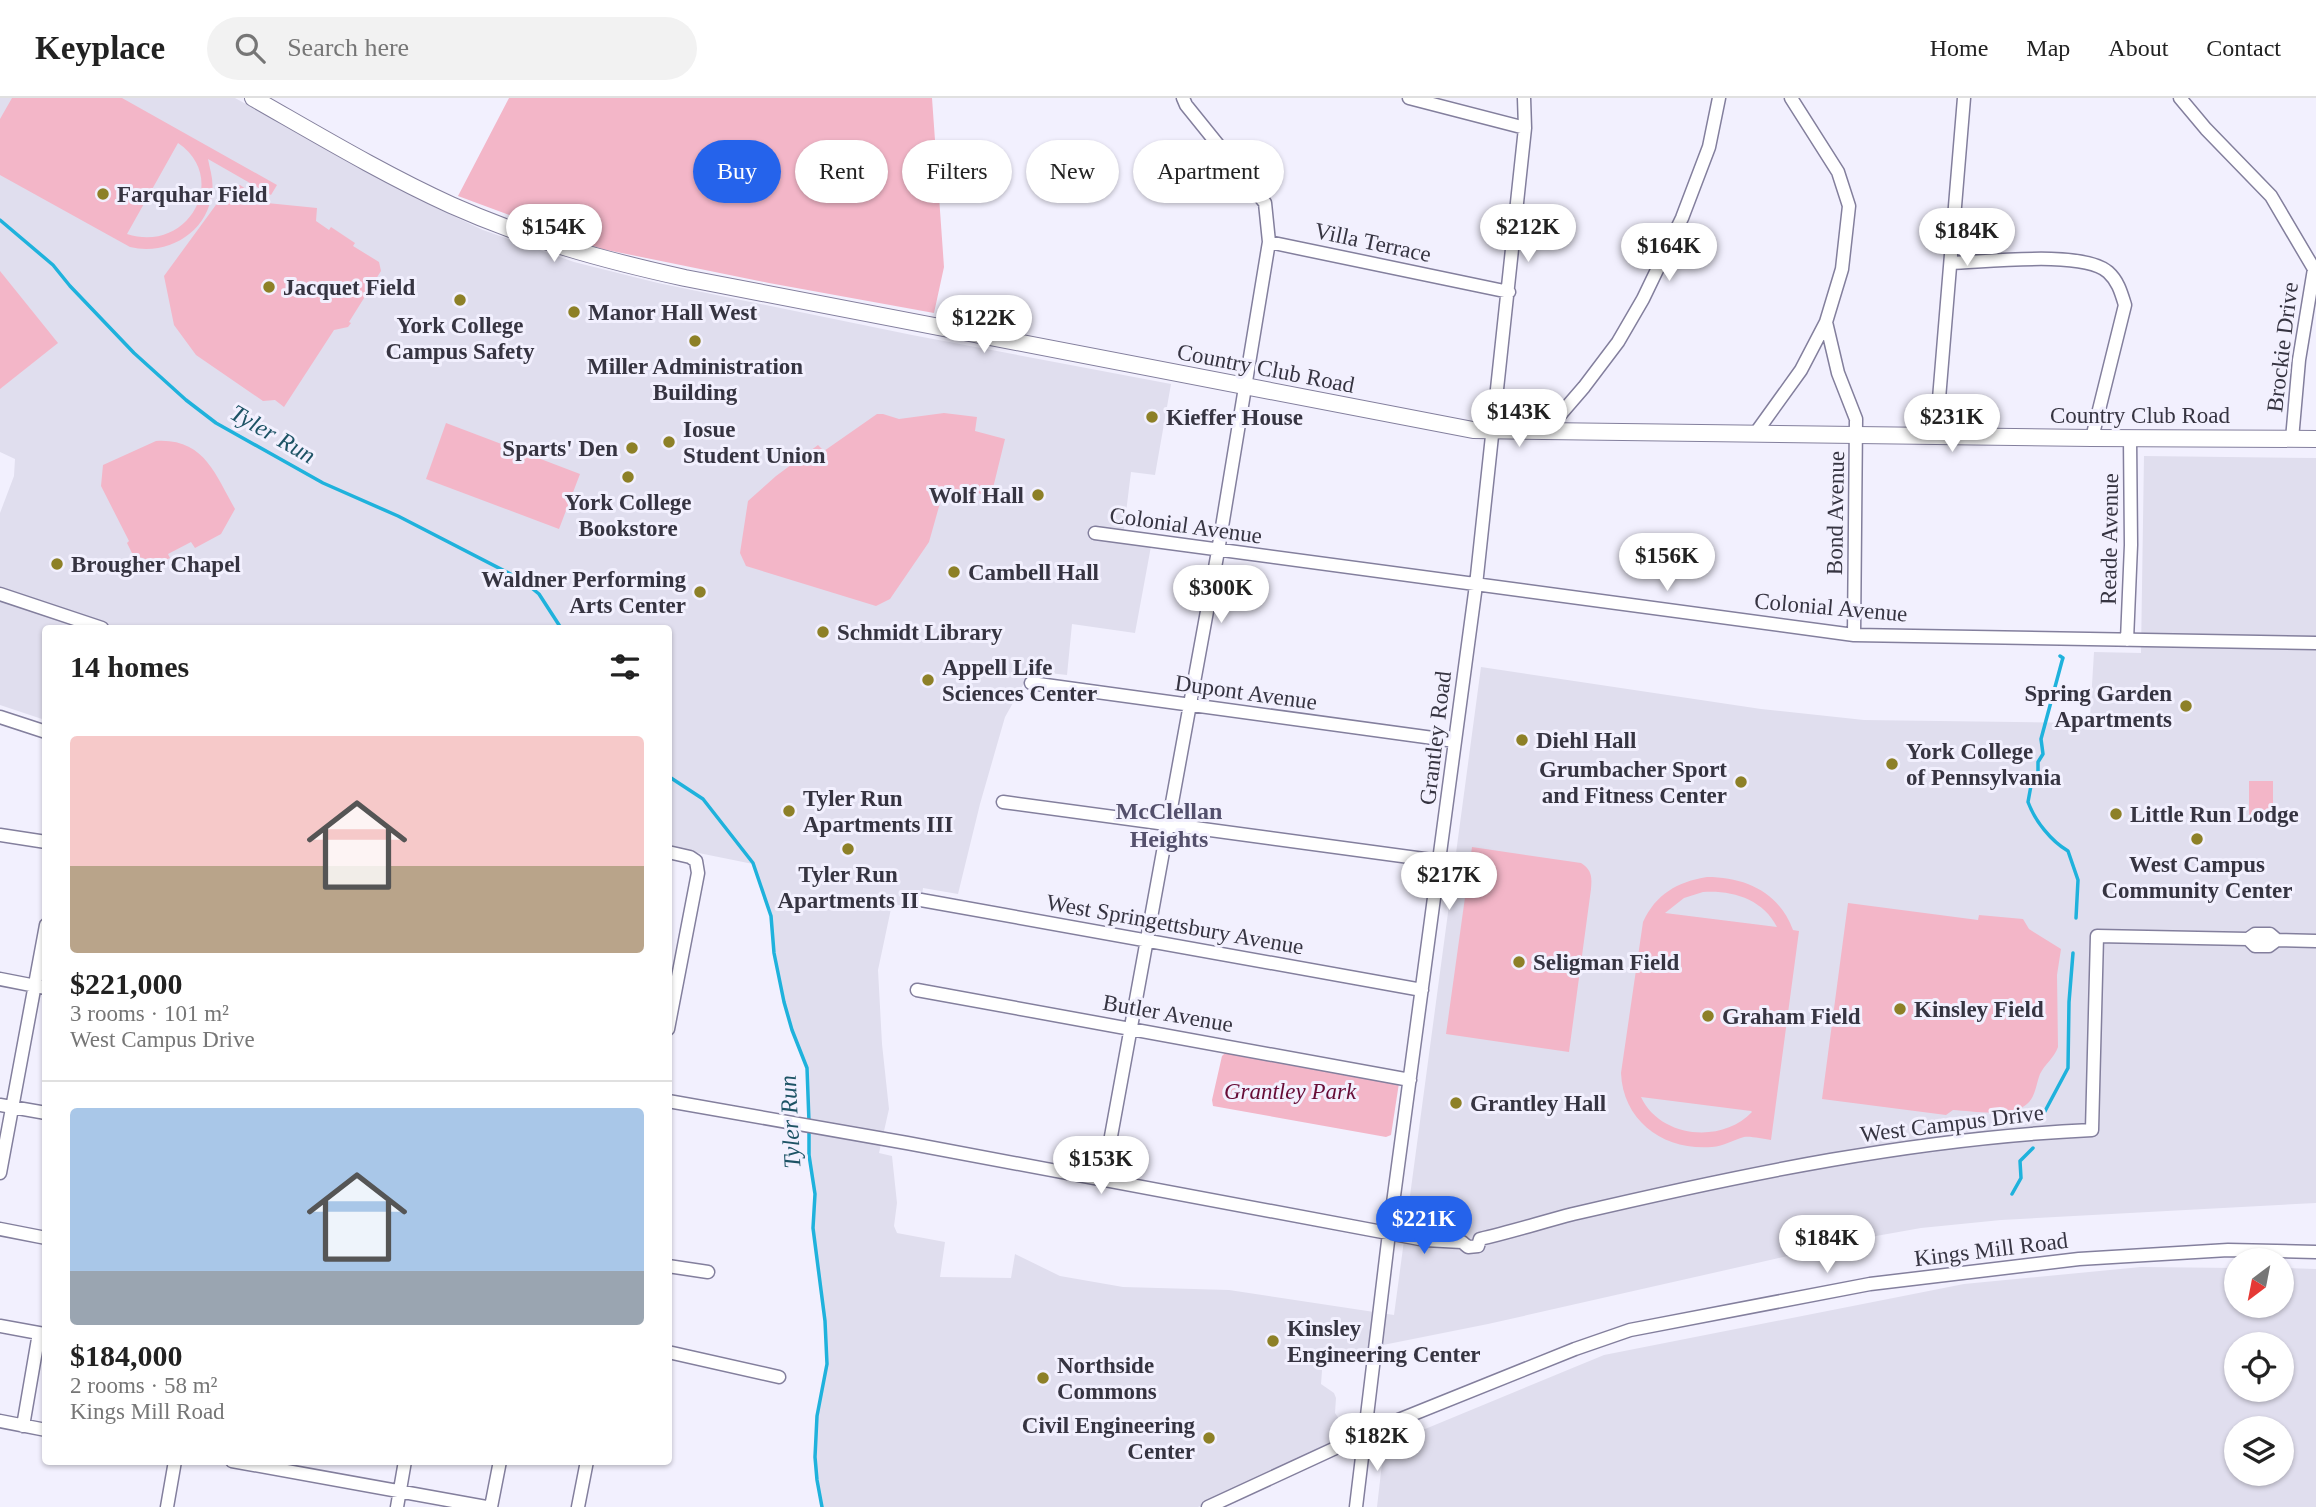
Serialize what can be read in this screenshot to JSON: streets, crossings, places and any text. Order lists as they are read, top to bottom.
{
  "streets": {
    "main road": ["Country Club Road"],
    "street": [
      "Villa Terrace",
      "Brockie Drive",
      "Bond Avenue",
      "Colonial Avenue",
      "Reade Avenue",
      "Dupont Avenue",
      "Grantley Road",
      "West Springettsbury Avenue",
      "Butler Avenue",
      "West Campus Drive",
      "Kings Mill Road"
    ]
  },
  "crossings": [
    ["Villa Terrace", "Grantley Road"],
    ["Brockie Drive", "Country Club Road"],
    ["Country Club Road", "Bond Avenue"],
    ["Country Club Road", "Reade Avenue"],
    ["Country Club Road", "Grantley Road"],
    ["Bond Avenue", "Colonial Avenue"],
    ["Colonial Avenue", "Reade Avenue"],
    ["Colonial Avenue", "Grantley Road"],
    ["Dupont Avenue", "Grantley Road"],
    ["Grantley Road", "West Springettsbury Avenue"],
    ["Grantley Road", "Butler Avenue"],
    ["Grantley Road", "West Campus Drive"],
    ["Grantley Road", "Kings Mill Road"]
  ],
  "districts": ["McClellan Heights"],
  "water": ["Tyler Run"],
  "parks": ["Grantley Park"],
  "places": [
    "Farquhar Field",
    "Jacquet Field",
    "York College Campus Safety",
    "Manor Hall West",
    "Miller Administration Building",
    "Kieffer House",
    "Iosue Student Union",
    "Sparts' Den",
    "York College Bookstore",
    "Wolf Hall",
    "Brougher Chapel",
    "Cambell Hall",
    "Waldner Performing Arts Center",
    "Schmidt Library",
    "Appell Life Sciences Center",
    "Spring Garden Apartments",
    "Diehl Hall",
    "York College of Pennsylvania",
    "Grumbacher Sport and Fitness Center",
    "Tyler Run Apartments III",
    "Little Run Lodge",
    "West Campus Community Center",
    "Tyler Run Apartments II",
    "Seligman Field",
    "Kinsley Field",
    "Graham Field",
    "Grantley Hall",
    "Kinsley Engineering Center",
    "Northside Commons",
    "Civil Engineering Center"
  ],
  "north": "bottom left",
  "page": {
    "header": "Keyplace",
    "search": "Search here",
    "nav": [
      "Home",
      "Map",
      "About",
      "Contact"
    ],
    "chip": [
      "Buy",
      "Rent",
      "Filters",
      "New",
      "Apartment"
    ],
    "price": [
      "$154K",
      "$212K",
      "$184K",
      "$164K",
      "$122K",
      "$143K",
      "$231K",
      "$156K",
      "$300K",
      "$217K",
      "$153K",
      "$221K",
      "$184K",
      "$182K"
    ],
    "heading": "14 homes",
    "list": [
      {
        "name": "$221,000",
        "note": "3 rooms · 101 m² · West Campus Drive"
      },
      {
        "name": "$184,000",
        "note": "2 rooms · 58 m² · Kings Mill Road"
      }
    ]
  }
}
